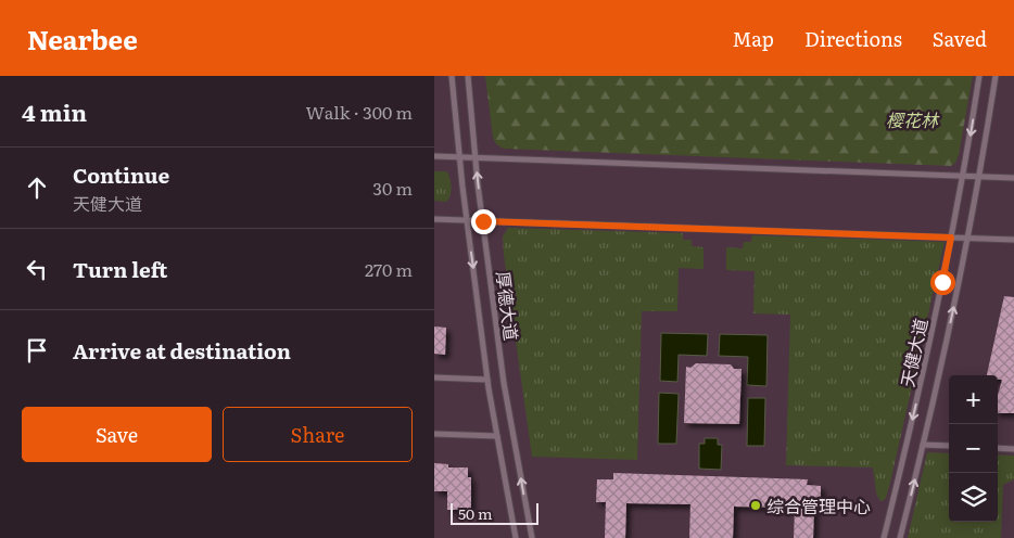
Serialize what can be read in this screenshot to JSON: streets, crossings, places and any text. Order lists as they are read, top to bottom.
{
  "streets": {
    "lane": ["厚德大道", "天健大道"]
  },
  "parks": ["樱花林"],
  "places": ["综合管理中心"],
  "scale_bar": "50 m",
  "page": {
    "header": "Nearbee",
    "nav": ["Map", "Directions", "Saved"],
    "heading": ["4 min", "Walk · 300 m"],
    "list": [
      ["Continue", "天健大道", "30 m"],
      ["Turn left", "270 m"],
      "Arrive at destination"
    ],
    "map_buttons": ["+", "−"],
    "buttons": ["Save", "Share"],
    "scale": "50 m"
  }
}
